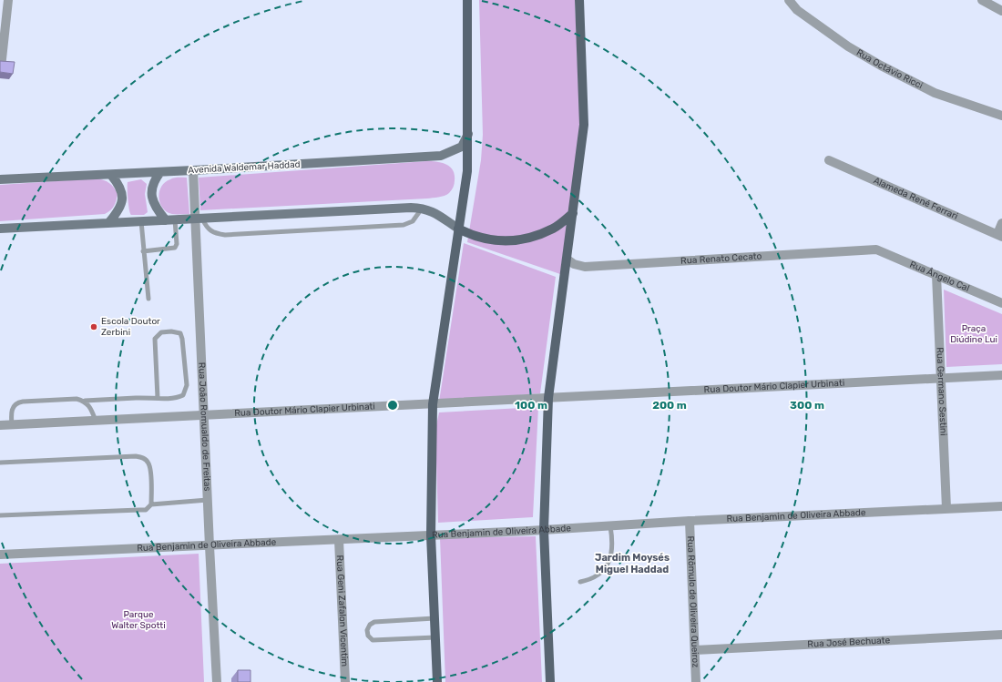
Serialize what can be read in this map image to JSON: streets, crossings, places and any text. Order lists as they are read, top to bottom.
{
  "streets": {
    "main road": ["Avenida Waldemar Haddad"],
    "street": [
      "Rua Octávio Ricci",
      "Alameda René Ferrari",
      "Rua Renato Cecato",
      "Rua Ângelo Cal",
      "Rua Doutor Mário Clapier Urbinati",
      "Rua Germano Sestini",
      "Rua João Romualdo de Freitas",
      "Rua Benjamin de Oliveira Abbade",
      "Rua Rômulo de Oliveira Queiroz",
      "Rua Geni Zafalon Vicentim",
      "Rua José Bechuate"
    ]
  },
  "crossings": [
    ["Avenida Waldemar Haddad", "Rua João Romualdo de Freitas"],
    ["Rua Renato Cecato", "Rua Ângelo Cal"],
    ["Rua Ângelo Cal", "Rua Germano Sestini"],
    ["Rua Doutor Mário Clapier Urbinati", "Rua Germano Sestini"],
    ["Rua Doutor Mário Clapier Urbinati", "Rua João Romualdo de Freitas"],
    ["Rua Germano Sestini", "Rua Benjamin de Oliveira Abbade"],
    ["Rua João Romualdo de Freitas", "Rua Benjamin de Oliveira Abbade"],
    ["Rua Benjamin de Oliveira Abbade", "Rua Rômulo de Oliveira Queiroz"],
    ["Rua Benjamin de Oliveira Abbade", "Rua Geni Zafalon Vicentim"],
    ["Rua Rômulo de Oliveira Queiroz", "Rua José Bechuate"]
  ],
  "districts": ["Jardim Moysés Miguel Haddad"],
  "parks": ["Praça Diúdine Lui", "Parque Walter Spotti"],
  "places": ["Escola Doutor Zerbini"],
  "rings": ["100 m", "200 m", "300 m"]
}
